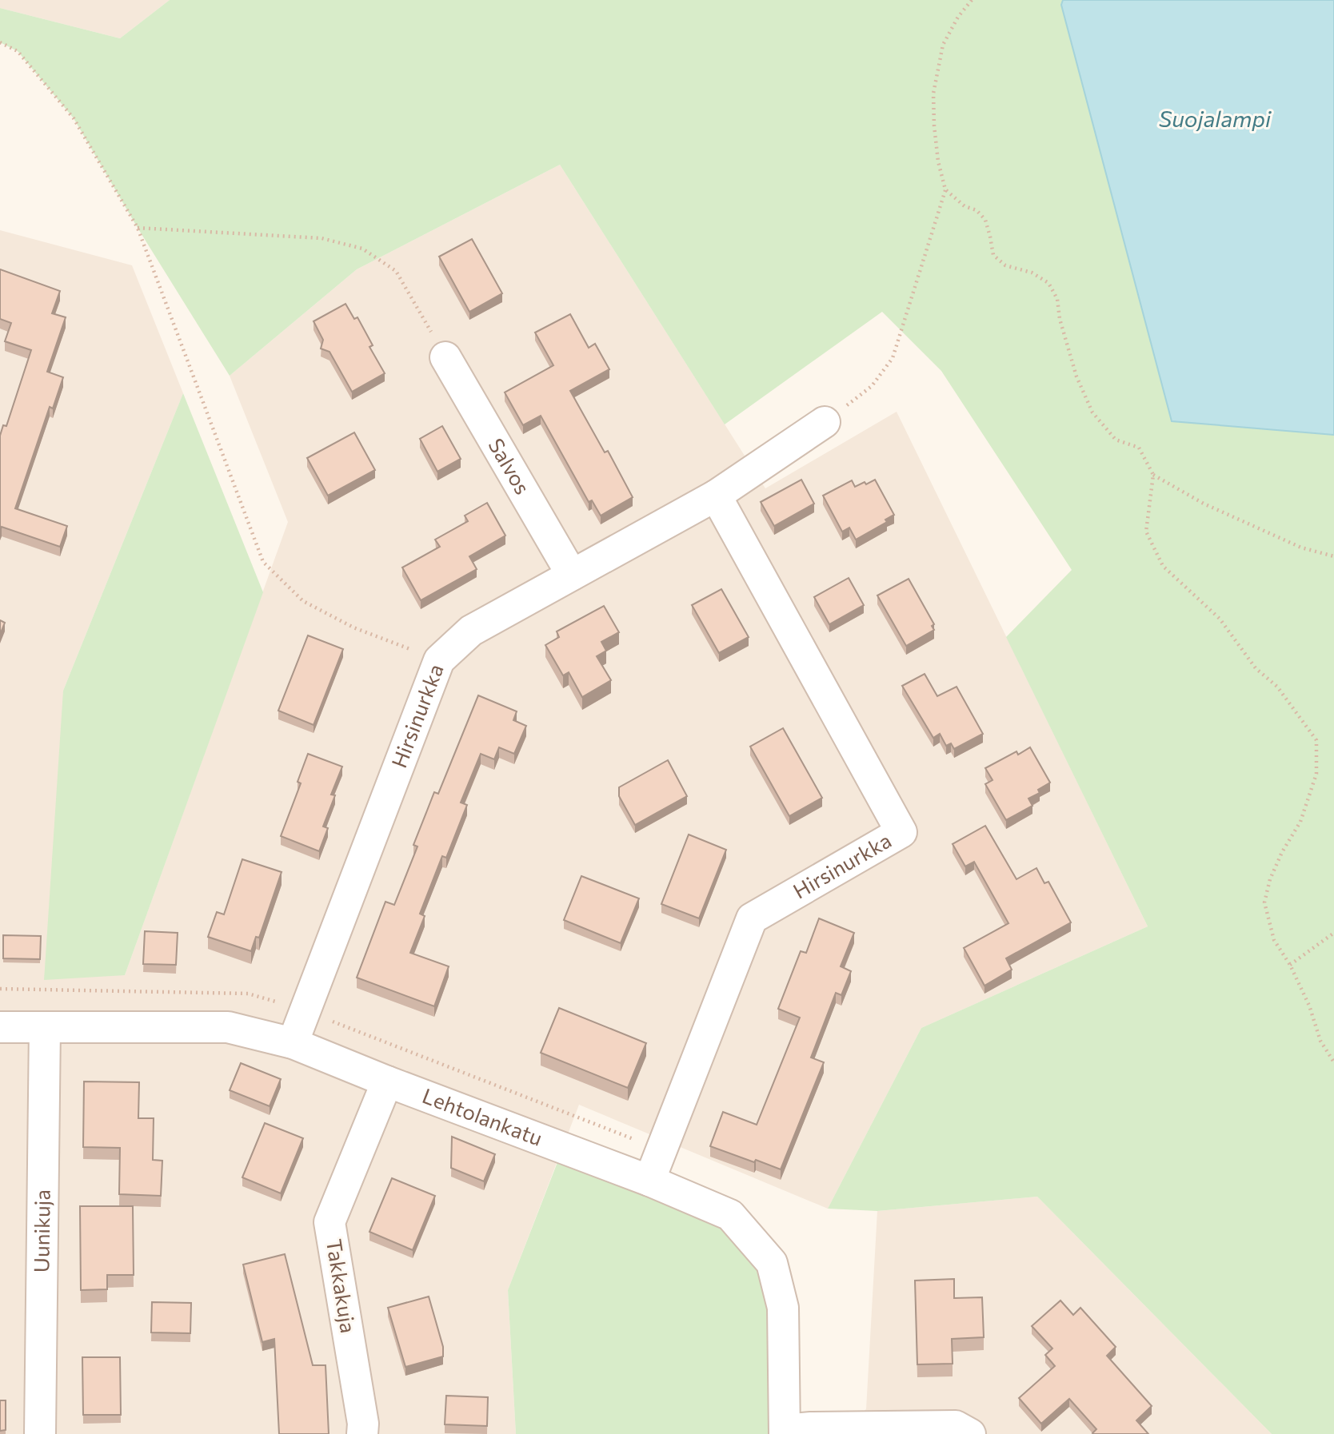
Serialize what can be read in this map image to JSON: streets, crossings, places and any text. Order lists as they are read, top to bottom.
{
  "streets": {
    "street": [
      "Salvos",
      "Hirsinurkka",
      "Lehtolankatu",
      "Uunikuja",
      "Takkakuja"
    ]
  },
  "crossings": [
    ["Salvos", "Hirsinurkka"],
    ["Hirsinurkka", "Lehtolankatu"],
    ["Lehtolankatu", "Uunikuja"],
    ["Lehtolankatu", "Takkakuja"]
  ],
  "water": ["Suojalampi"]
}
